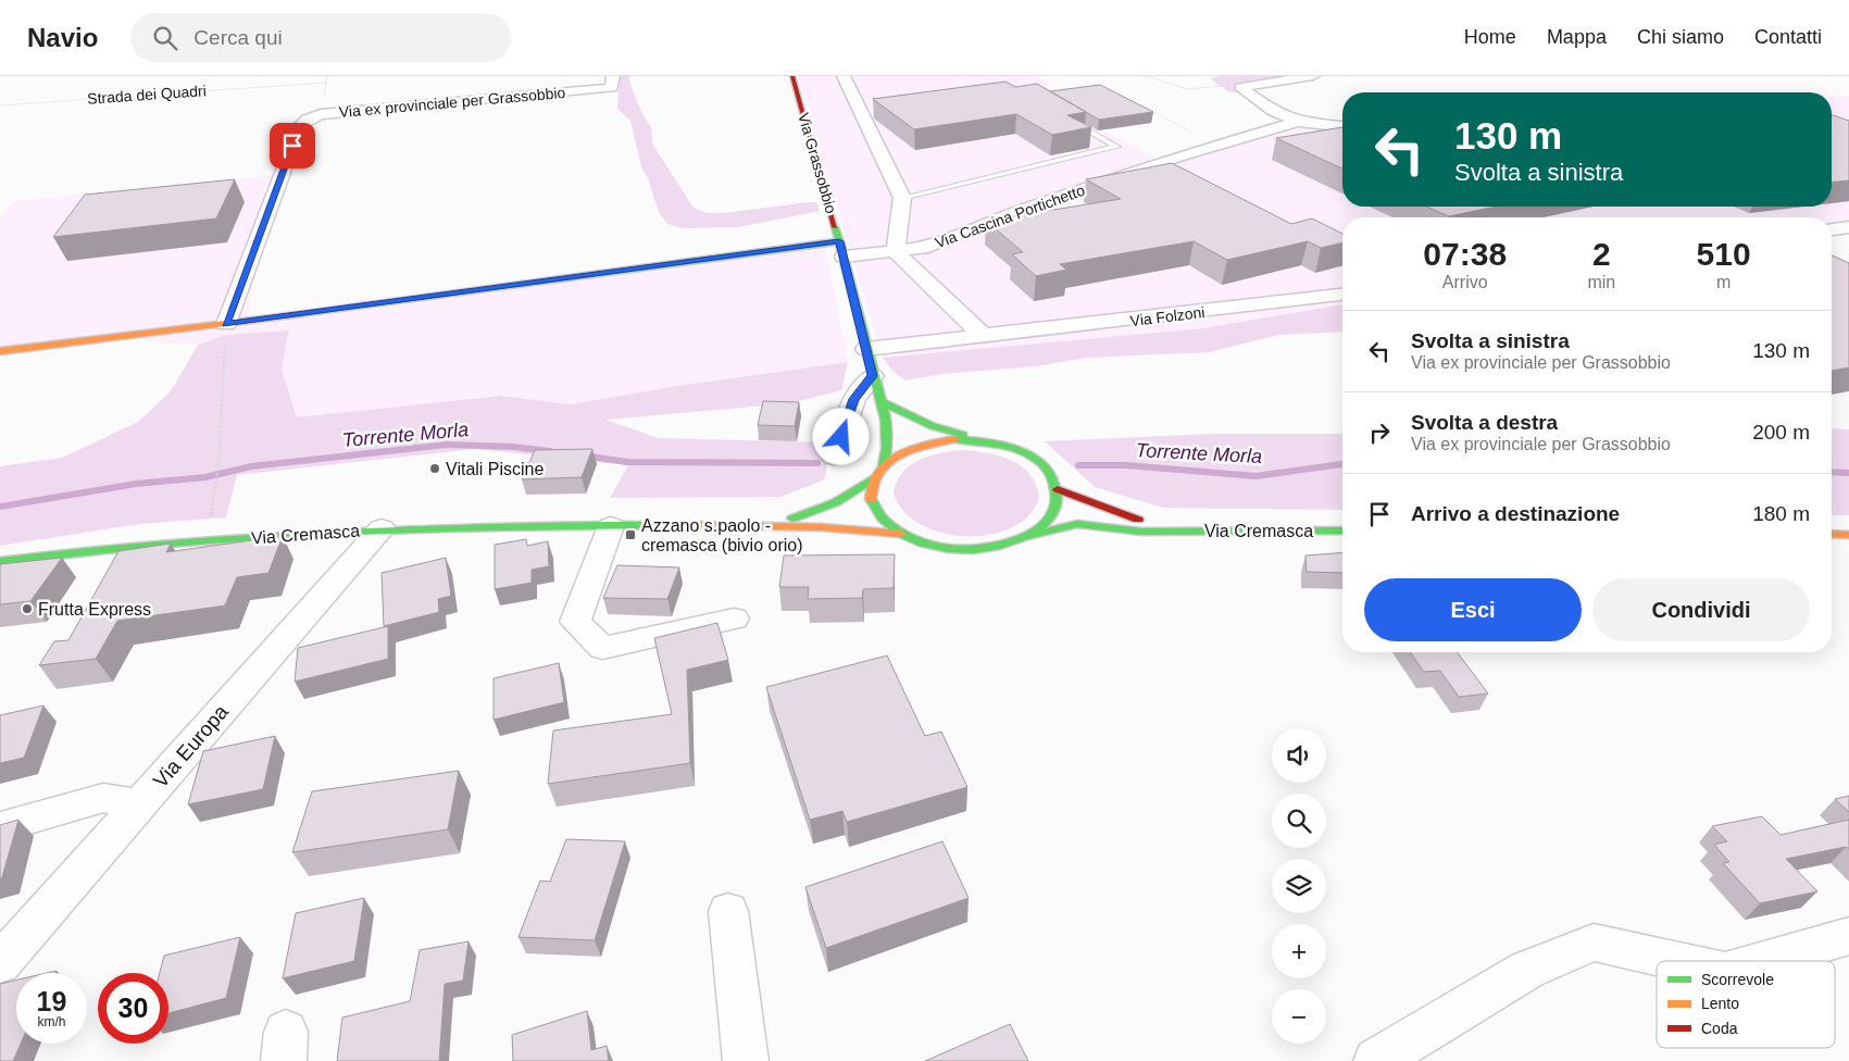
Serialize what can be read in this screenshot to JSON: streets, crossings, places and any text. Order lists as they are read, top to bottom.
{
  "streets": {
    "street": [
      "Via ex provinciale per Grassobbio",
      "Via Grassobbio",
      "Via Cascina Portichetto",
      "Via Folzoni",
      "Via Cremasca",
      "Via Europa"
    ],
    "path": ["Strada dei Quadri"]
  },
  "crossings": [
    ["Via Grassobbio", "Via Cascina Portichetto"],
    ["Via Grassobbio", "Via Folzoni"],
    ["Via Grassobbio", "Via Cremasca"],
    ["Via Cremasca", "Via Europa"]
  ],
  "water": ["Torrente Morla"],
  "places": {
    "other": ["Vitali Piscine", "Frutta Express"],
    "transit": ["Azzano s.paolo - cremasca (bivio orio)"]
  },
  "legend": ["Scorrevole", "Lento", "Coda"],
  "page": {
    "header": "Navio",
    "search": "Cerca qui",
    "nav": [
      "Home",
      "Mappa",
      "Chi siamo",
      "Contatti"
    ],
    "turn": ["130 m", "Svolta a sinistra"],
    "eta": [
      "07:38",
      "Arrivo",
      "2",
      "min",
      "510",
      "m"
    ],
    "list": [
      {
        "name": "Svolta a sinistra",
        "note": "Via ex provinciale per Grassobbio",
        "value": "130 m"
      },
      {
        "name": "Svolta a destra",
        "note": "Via ex provinciale per Grassobbio",
        "value": "200 m"
      },
      {
        "name": "Arrivo a destinazione",
        "value": "180 m"
      }
    ],
    "buttons": ["Esci", "Condividi"],
    "map_buttons": ["+", "−"],
    "speed": "19 km/h",
    "limit": "30"
  }
}
